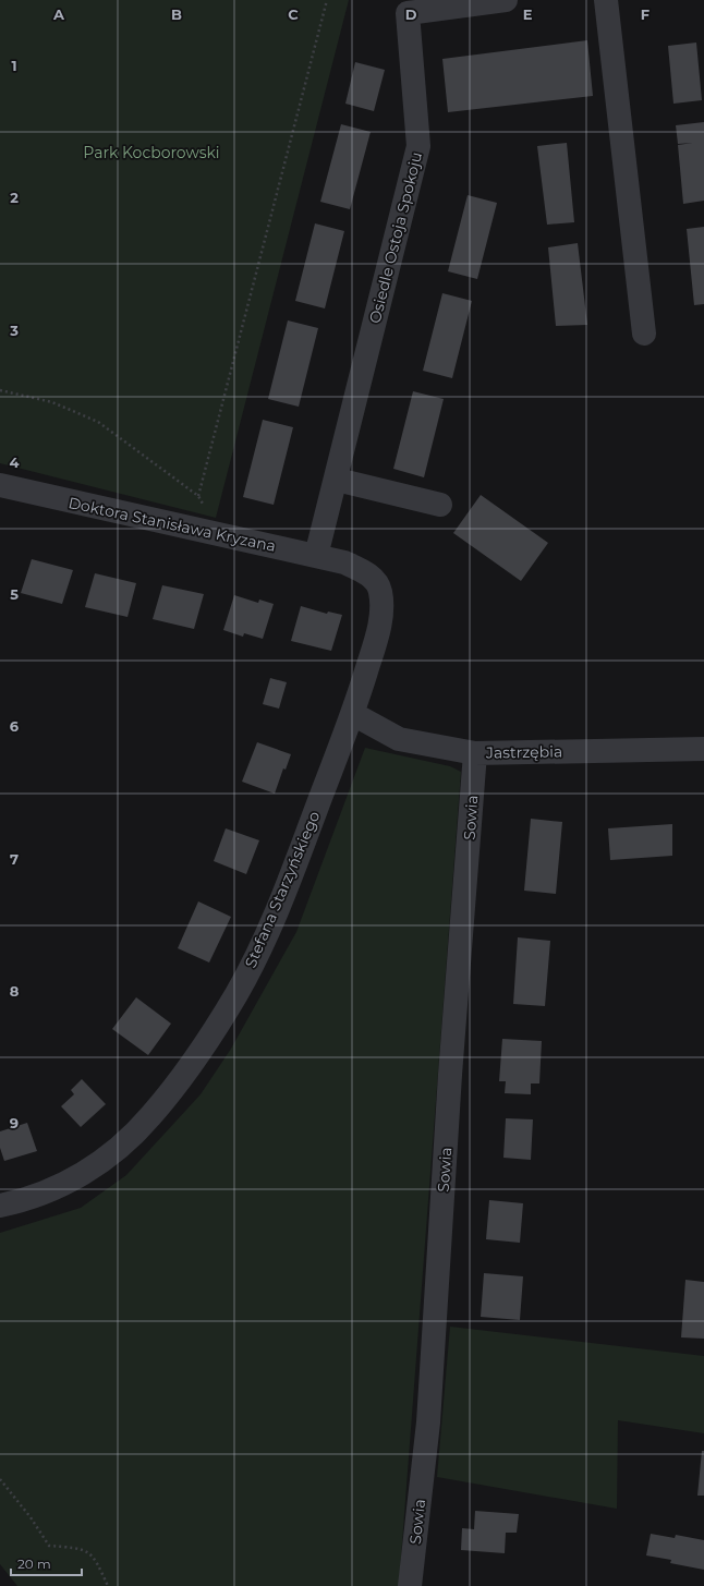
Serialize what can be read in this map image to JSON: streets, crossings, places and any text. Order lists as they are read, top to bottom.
{
  "streets": {
    "street": [
      "Osiedle Ostoja Spokoju",
      "Doktora Stanisława Kryzana",
      "Jastrzębia",
      "Sowia",
      "Stefana Starzyńskiego"
    ]
  },
  "crossings": [
    ["Osiedle Ostoja Spokoju", "Doktora Stanisława Kryzana"],
    ["Doktora Stanisława Kryzana", "Stefana Starzyńskiego"],
    ["Jastrzębia", "Sowia"],
    ["Jastrzębia", "Stefana Starzyńskiego"]
  ],
  "parks": ["Park Kocborowski"],
  "scale_bar": "20 m",
  "grid": {
    "columns": [
      "A",
      "B",
      "C",
      "D",
      "E",
      "F"
    ],
    "rows": [
      "1",
      "2",
      "3",
      "4",
      "5",
      "6",
      "7",
      "8",
      "9"
    ]
  }
}
